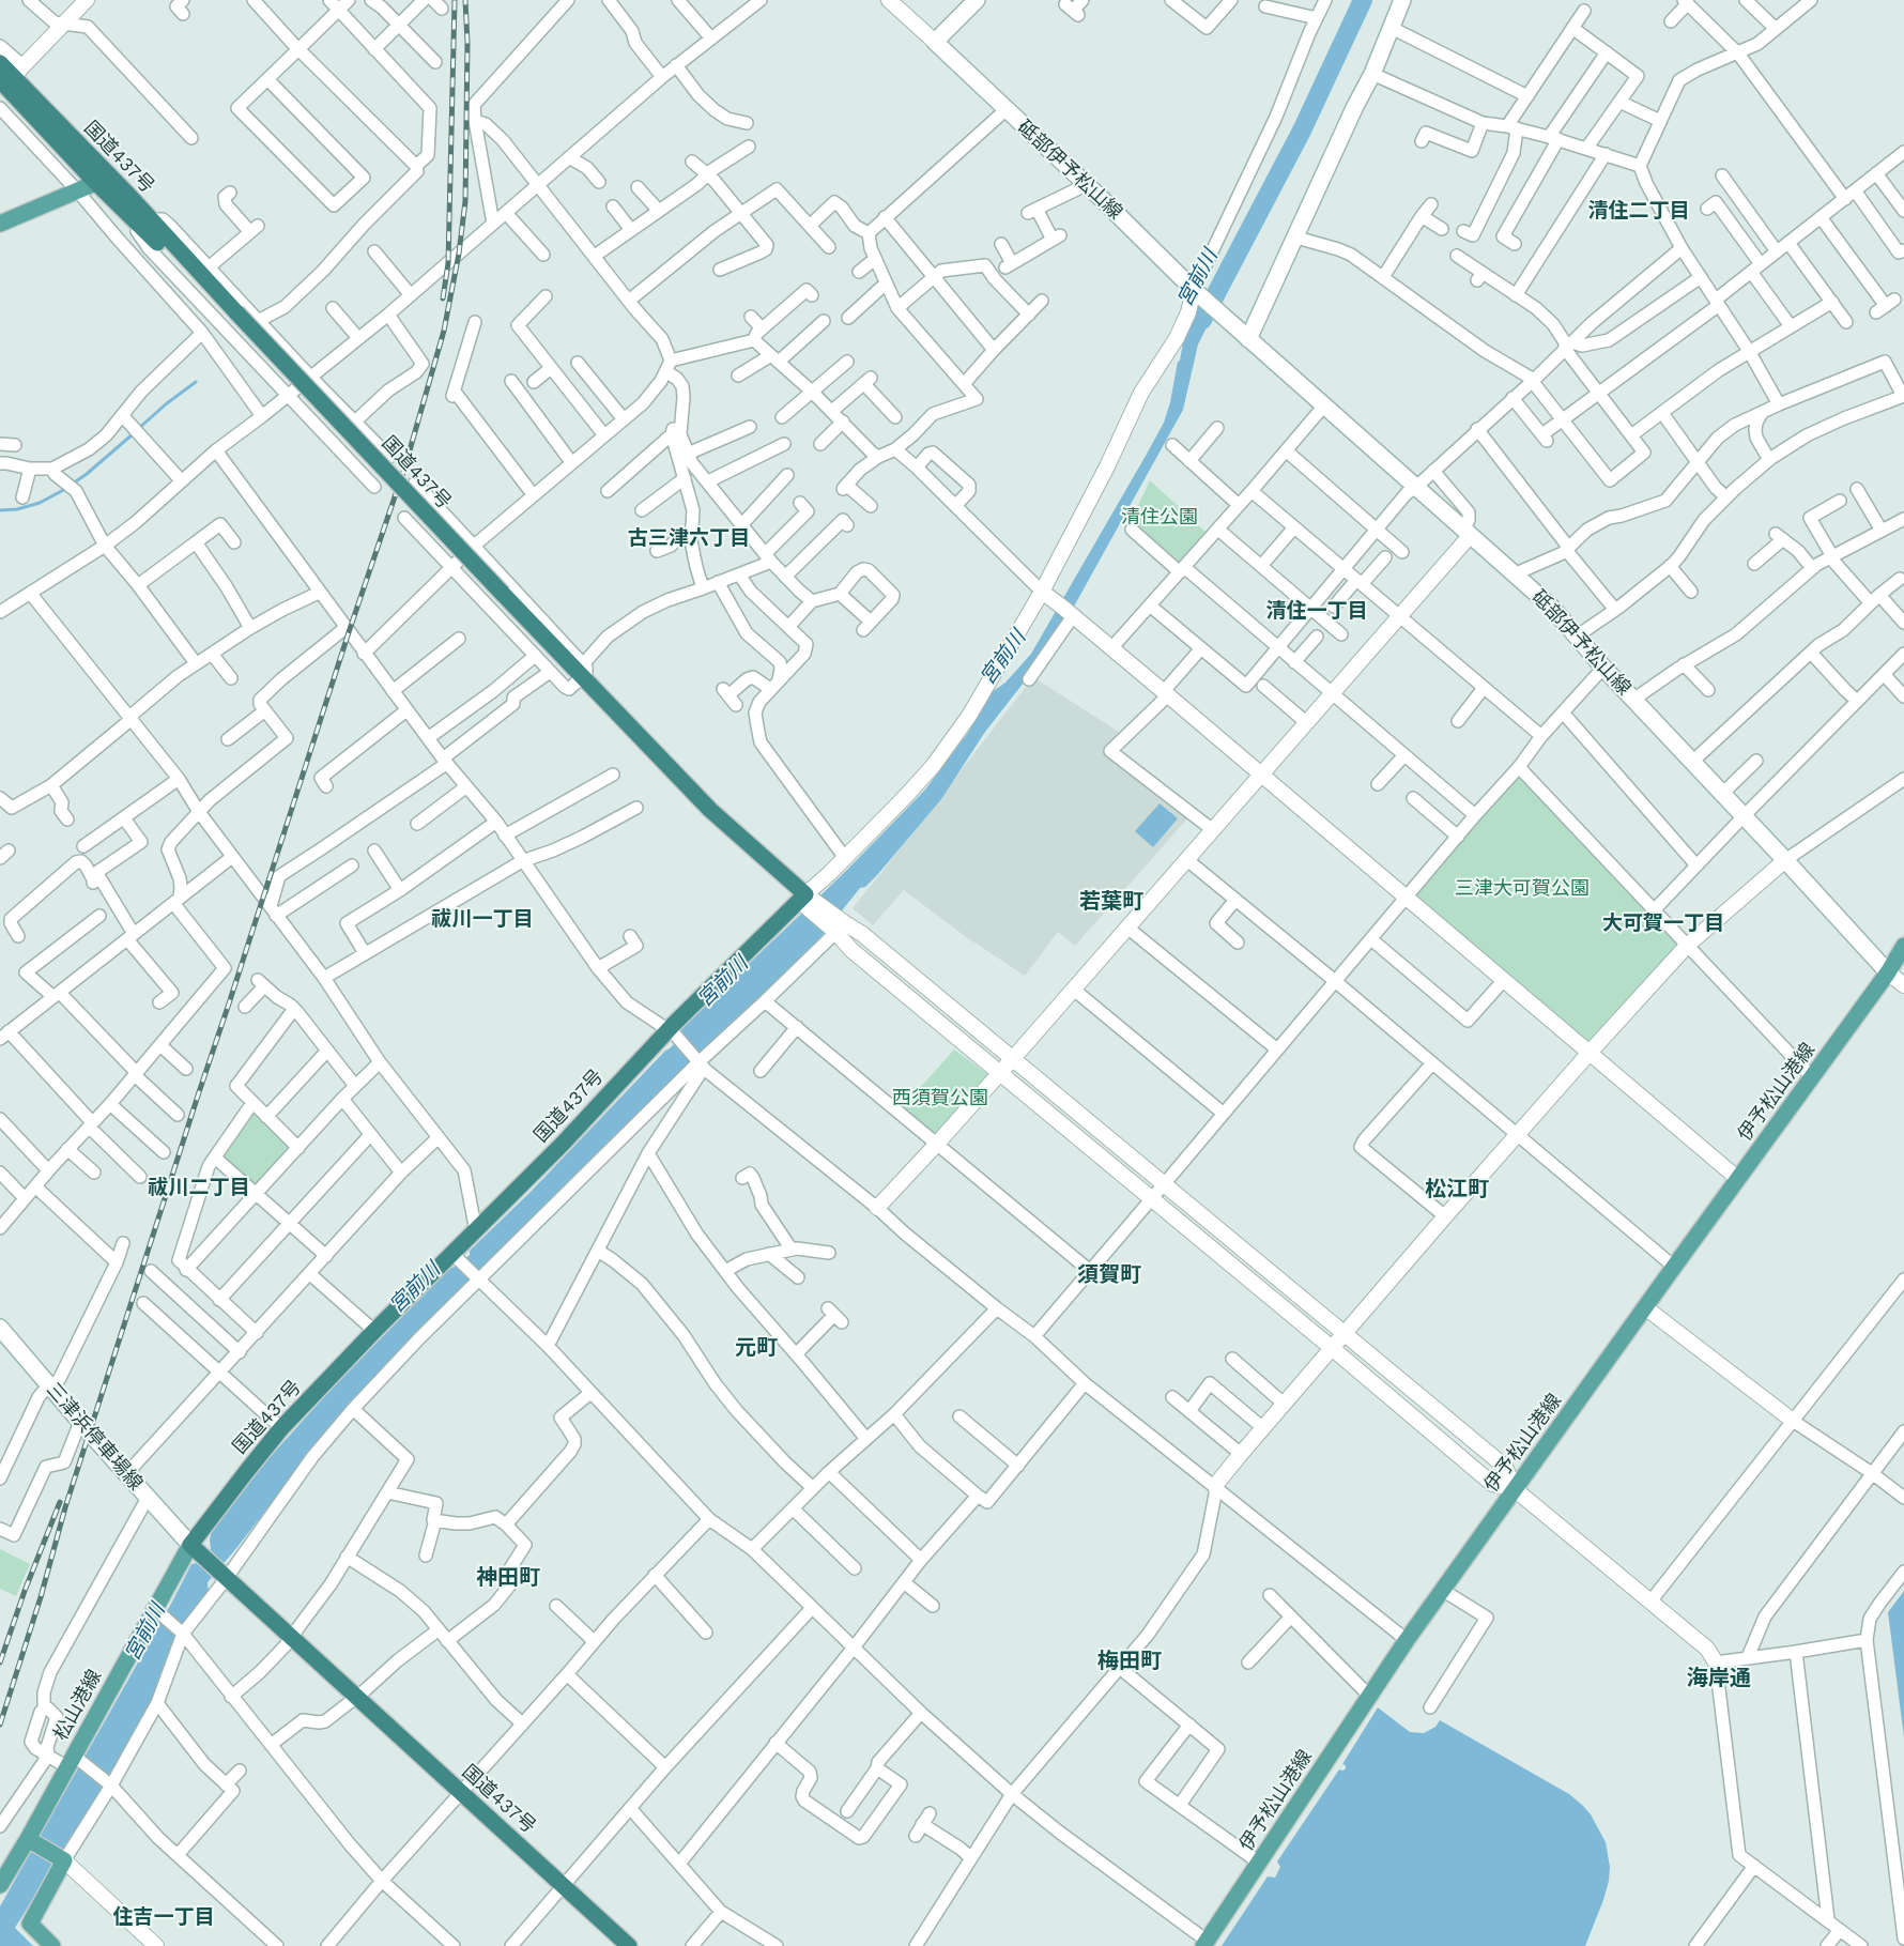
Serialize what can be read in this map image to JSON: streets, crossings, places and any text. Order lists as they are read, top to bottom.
{
  "streets": {
    "highway": ["国道437号"],
    "main road": [
      "砥部伊予松山線",
      "伊予松山港線",
      "三津浜停車場線",
      "松山港線"
    ]
  },
  "crossings": [
    ["国道437号", "三津浜停車場線"],
    ["国道437号", "松山港線"],
    ["砥部伊予松山線", "伊予松山港線"],
    ["三津浜停車場線", "松山港線"]
  ],
  "districts": [
    "清住二丁目",
    "古三津六丁目",
    "清住一丁目",
    "若葉町",
    "祓川一丁目",
    "大可賀一丁目",
    "祓川二丁目",
    "松江町",
    "須賀町",
    "元町",
    "神田町",
    "梅田町",
    "海岸通",
    "住吉一丁目"
  ],
  "water": ["宮前川"],
  "parks": ["清住公園", "三津大可賀公園", "西須賀公園"]
}
